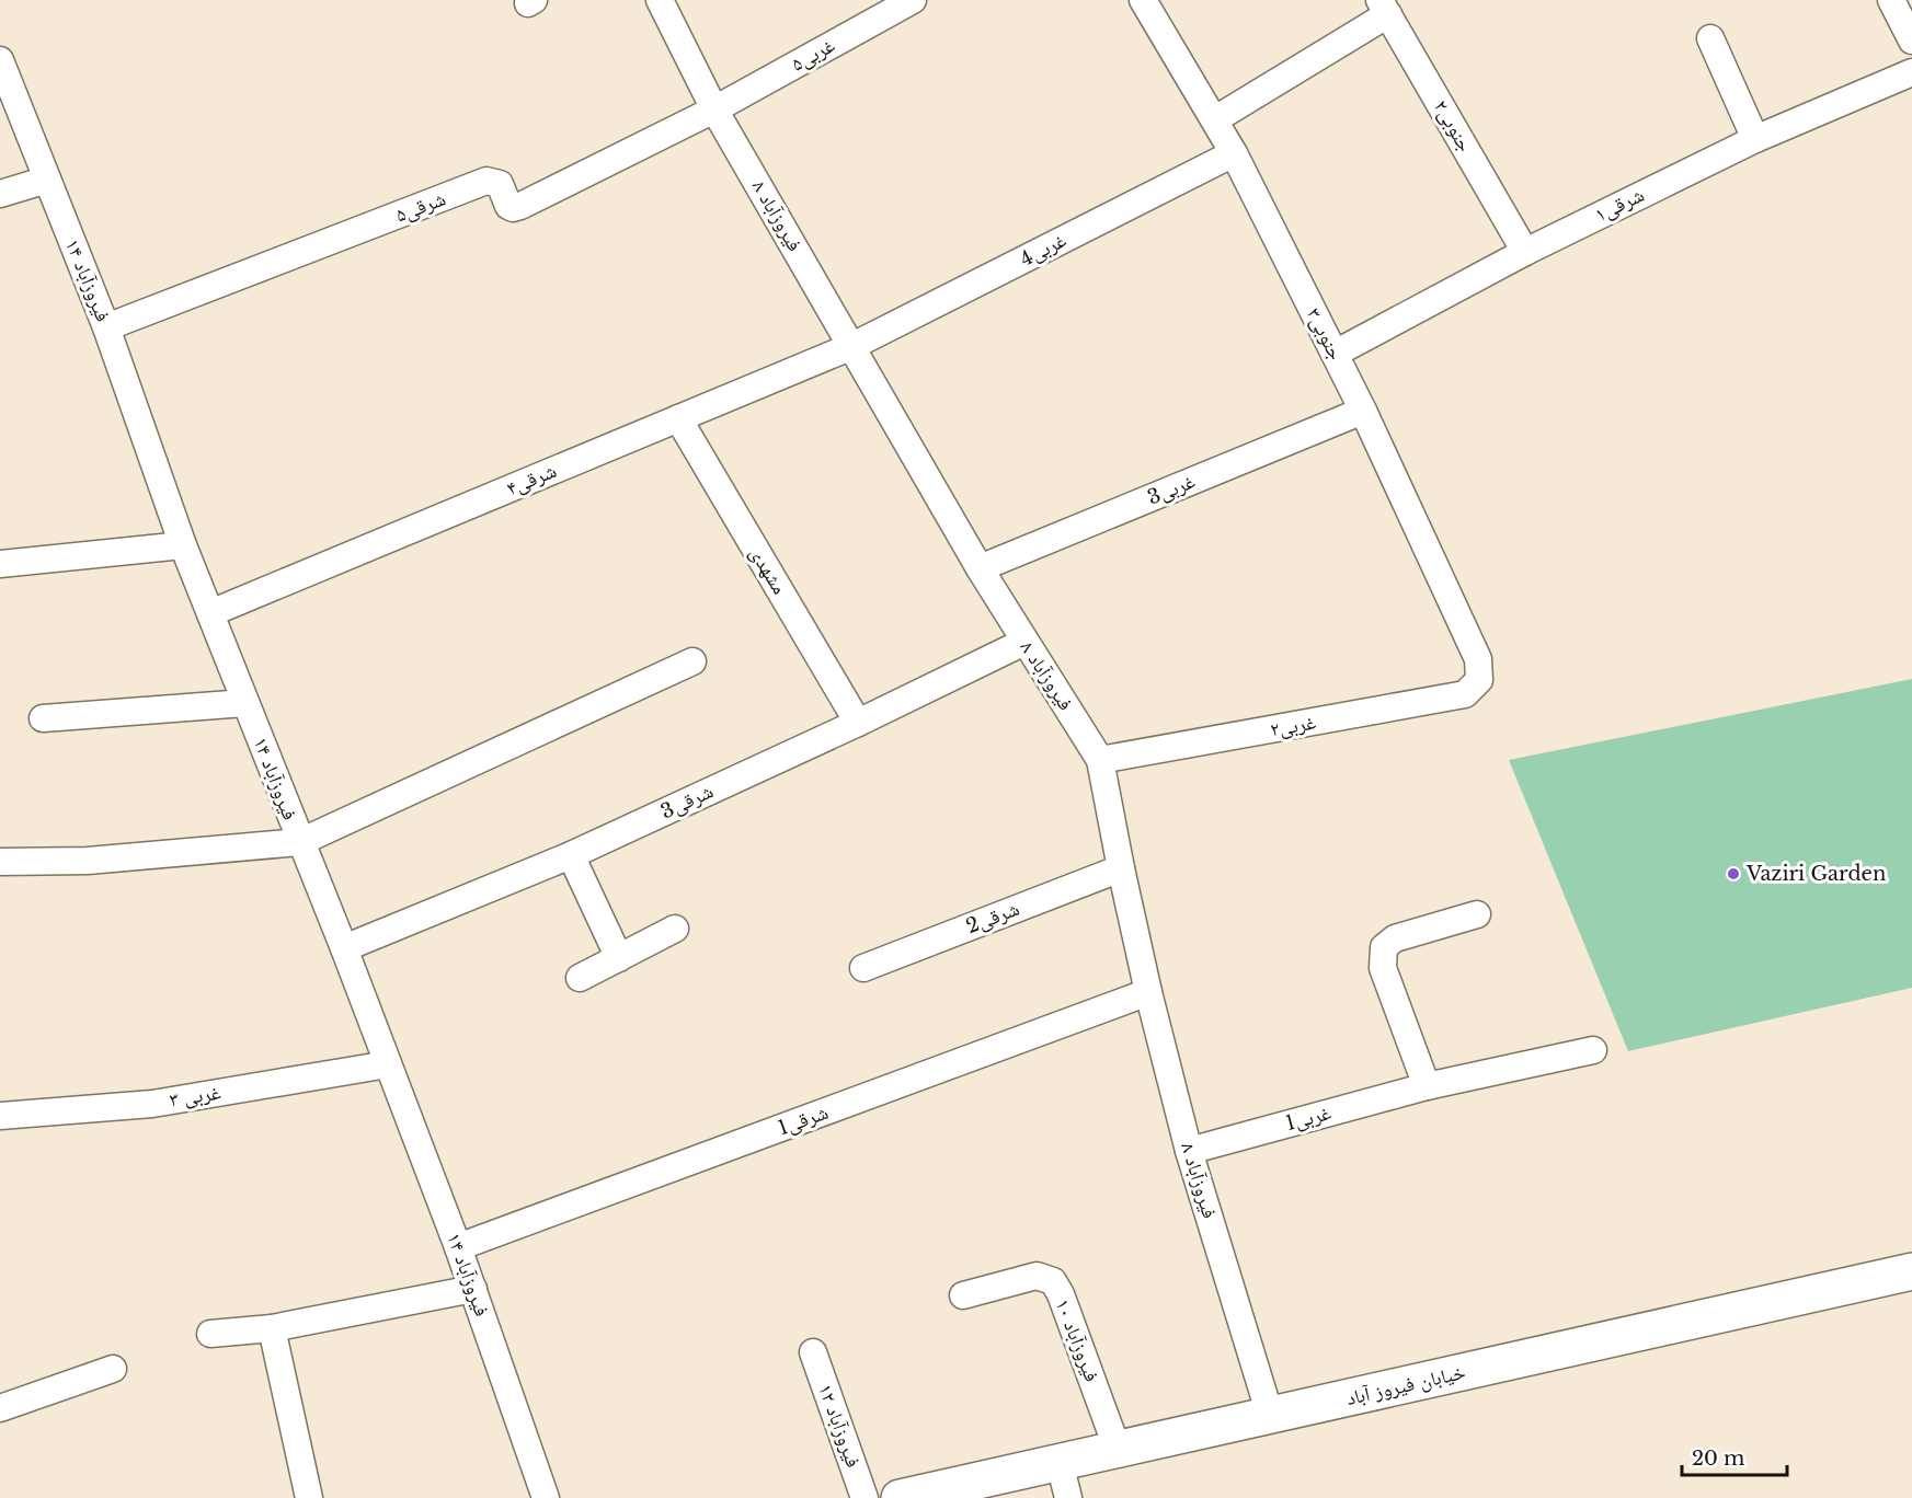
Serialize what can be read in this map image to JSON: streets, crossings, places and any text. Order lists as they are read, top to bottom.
{
  "streets": {
    "main road": ["خیابان فیروز آباد"],
    "street": [
      "غربی۵",
      "جنوبی۲",
      "شرقی۱",
      "شرقی۵",
      "فیروزآباد ۸",
      "غربی4",
      "فیروزآباد ۱۴",
      "جنوبی۳",
      "شرقی۴",
      "غربی3",
      "مشهدی",
      "غربی۲",
      "شرقی3",
      "شرقی2",
      "غربی ۳",
      "غربی1",
      "شرقی1",
      "فیروزآباد ۱۰",
      "فیروزآباد ۱۲"
    ]
  },
  "crossings": [
    ["غربی۵", "شرقی۵"],
    ["غربی۵", "فیروزآباد ۸"],
    ["جنوبی۲", "شرقی۱"],
    ["شرقی۱", "جنوبی۳"],
    ["شرقی۵", "فیروزآباد ۸"],
    ["شرقی۵", "فیروزآباد ۱۴"],
    ["فیروزآباد ۸", "غربی4"],
    ["فیروزآباد ۸", "شرقی۴"],
    ["فیروزآباد ۸", "غربی3"],
    ["فیروزآباد ۸", "غربی۲"],
    ["فیروزآباد ۸", "شرقی3"],
    ["فیروزآباد ۸", "شرقی2"],
    ["فیروزآباد ۸", "غربی1"],
    ["فیروزآباد ۸", "شرقی1"],
    ["فیروزآباد ۸", "خیابان فیروز آباد"],
    ["غربی4", "جنوبی۳"],
    ["غربی4", "شرقی۴"],
    ["فیروزآباد ۱۴", "شرقی۴"],
    ["فیروزآباد ۱۴", "شرقی3"],
    ["فیروزآباد ۱۴", "غربی ۳"],
    ["فیروزآباد ۱۴", "شرقی1"],
    ["جنوبی۳", "غربی3"],
    ["جنوبی۳", "غربی۲"],
    ["شرقی۴", "مشهدی"],
    ["مشهدی", "شرقی3"],
    ["فیروزآباد ۱۰", "خیابان فیروز آباد"]
  ],
  "places": ["Vaziri Garden"],
  "scale_bar": "20 m"
}
